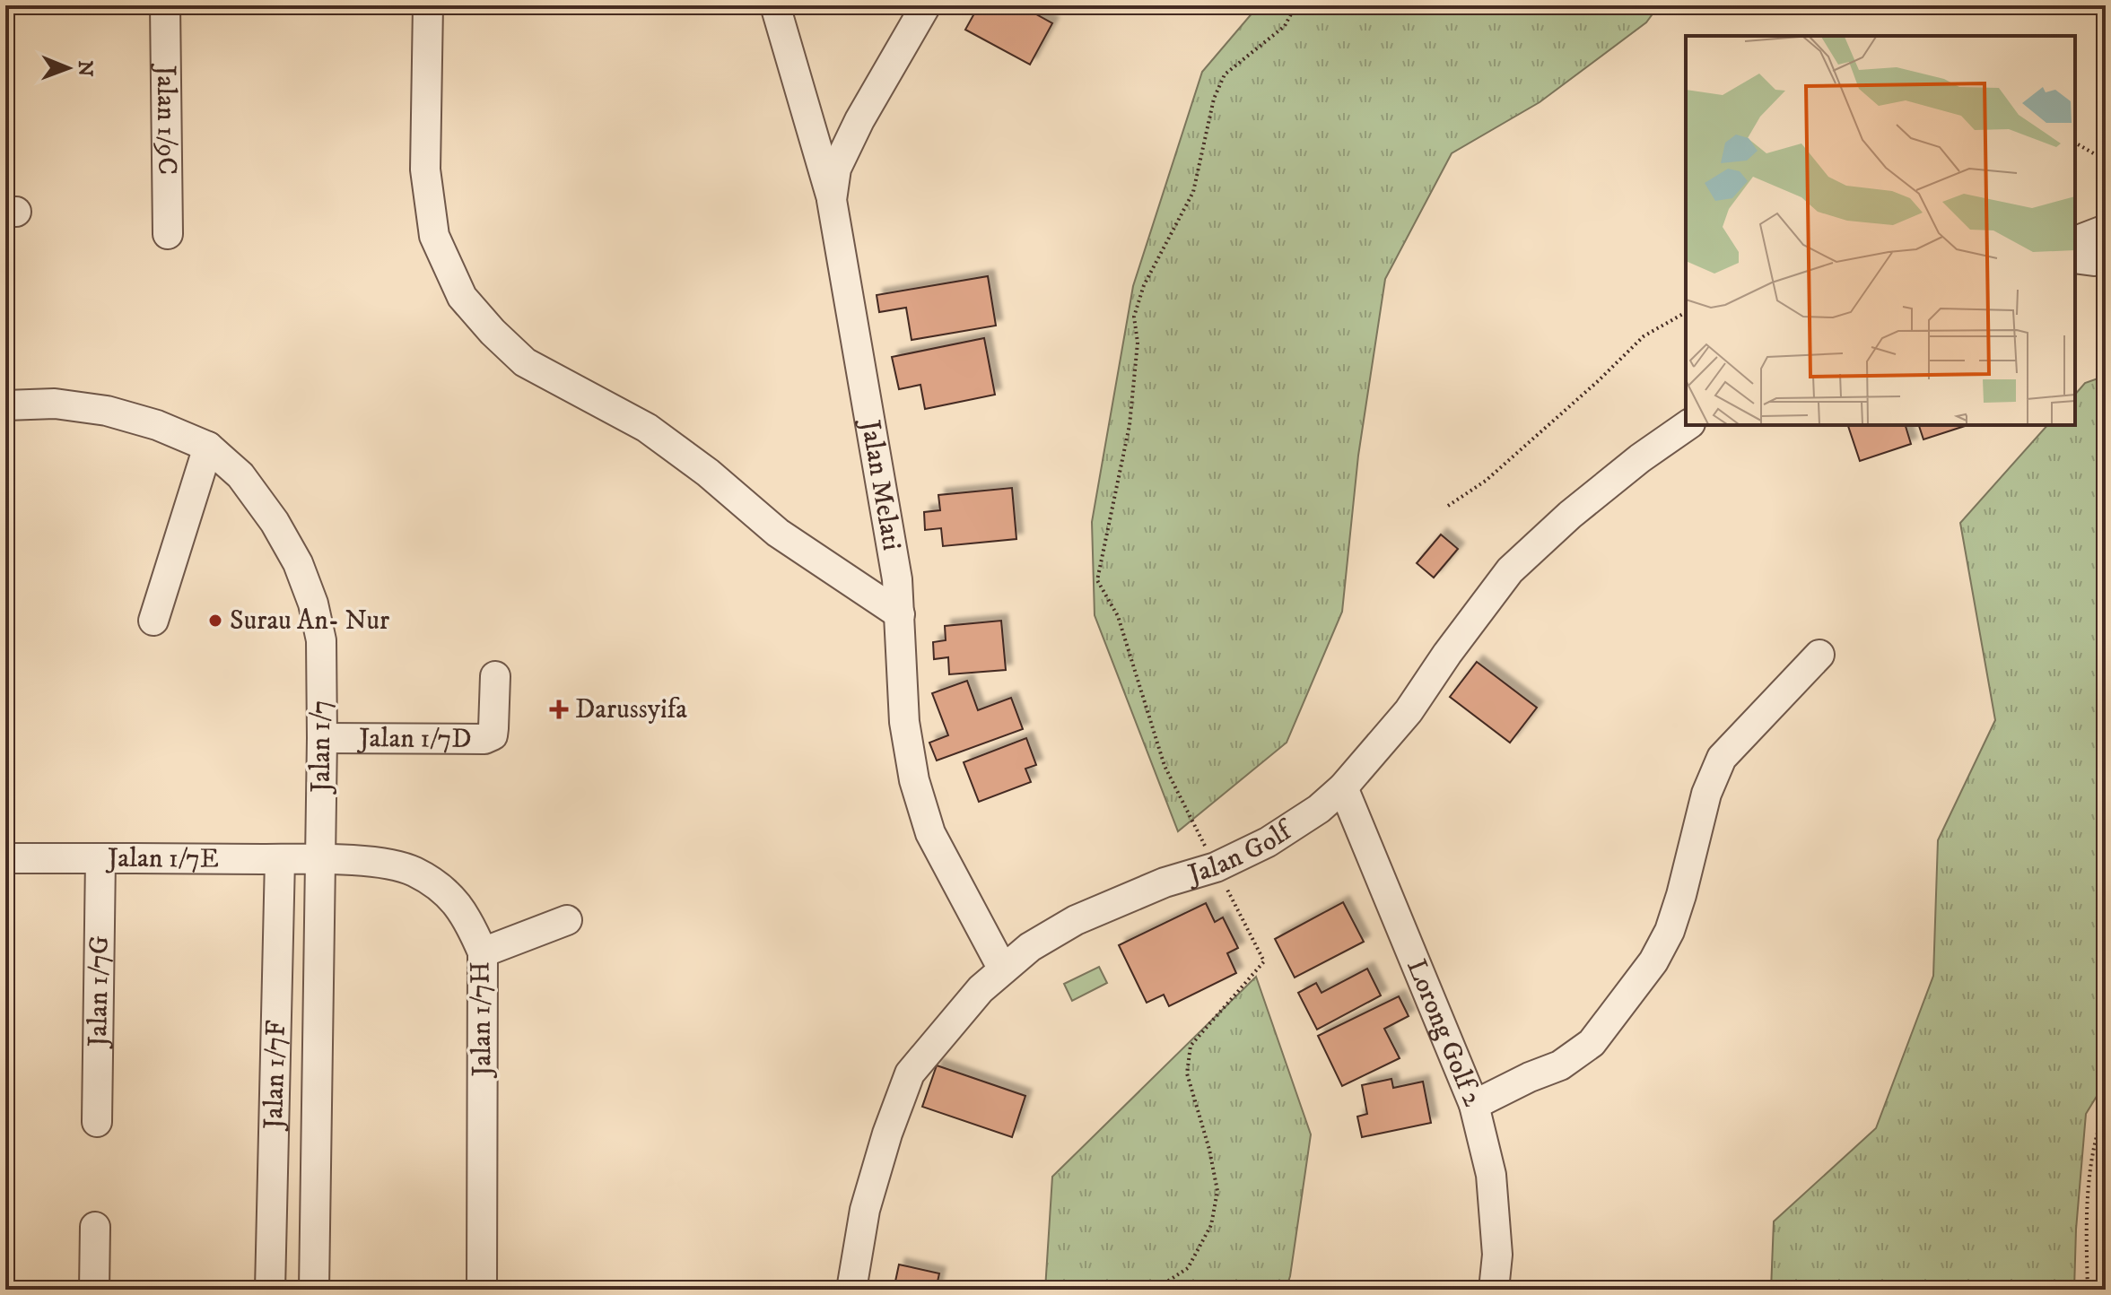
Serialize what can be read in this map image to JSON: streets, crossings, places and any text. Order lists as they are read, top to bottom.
{
  "streets": {
    "street": [
      "Jalan 1/9C",
      "Jalan Melati",
      "Jalan 1/7D",
      "Jalan 1/7",
      "Jalan Golf",
      "Jalan 1/7E",
      "Jalan 1/7G",
      "Jalan 1/7H",
      "Lorong Golf 2",
      "Jalan 1/7F"
    ]
  },
  "crossings": [
    ["Jalan Melati", "Jalan Golf"],
    ["Jalan 1/7D", "Jalan 1/7"],
    ["Jalan 1/7", "Jalan 1/7E"],
    ["Jalan 1/7", "Jalan 1/7H"],
    ["Jalan Golf", "Lorong Golf 2"],
    ["Jalan 1/7E", "Jalan 1/7G"],
    ["Jalan 1/7E", "Jalan 1/7H"],
    ["Jalan 1/7E", "Jalan 1/7F"]
  ],
  "places": {
    "other": ["Surau An- Nur"],
    "health": ["Darussyifa"]
  },
  "north": "right"
}
